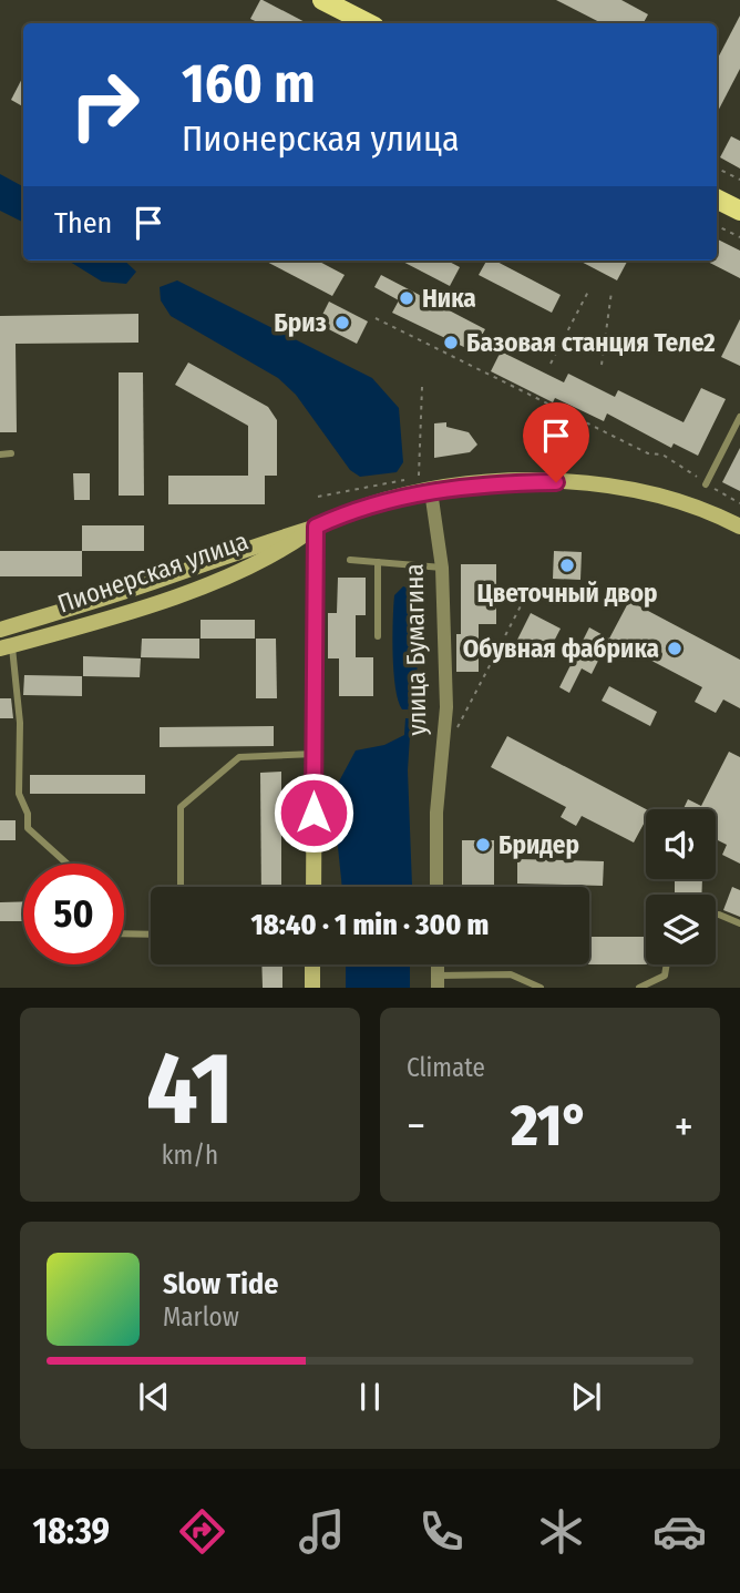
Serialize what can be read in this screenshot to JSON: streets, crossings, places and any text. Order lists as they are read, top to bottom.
{
  "streets": {
    "main road": ["Пионерская улица"],
    "street": ["улица Бумагина"]
  },
  "crossings": [
    ["Пионерская улица", "улица Бумагина"]
  ],
  "places": [
    "Ника",
    "Бриз",
    "Базовая станция Теле2",
    "Цветочный двор",
    "Обувная фабрика",
    "Бридер"
  ],
  "page": {
    "turn": ["160 m", "Пионерская улица"],
    "then": "Then",
    "limit": "50",
    "trip": "18:40 · 1 min · 300 m",
    "tile": [
      ["41", "km/h"],
      "Climate"
    ],
    "heat": ["−", "21°", "+"],
    "song": ["Slow Tide", "Marlow"],
    "tabs": "18:39"
  }
}
